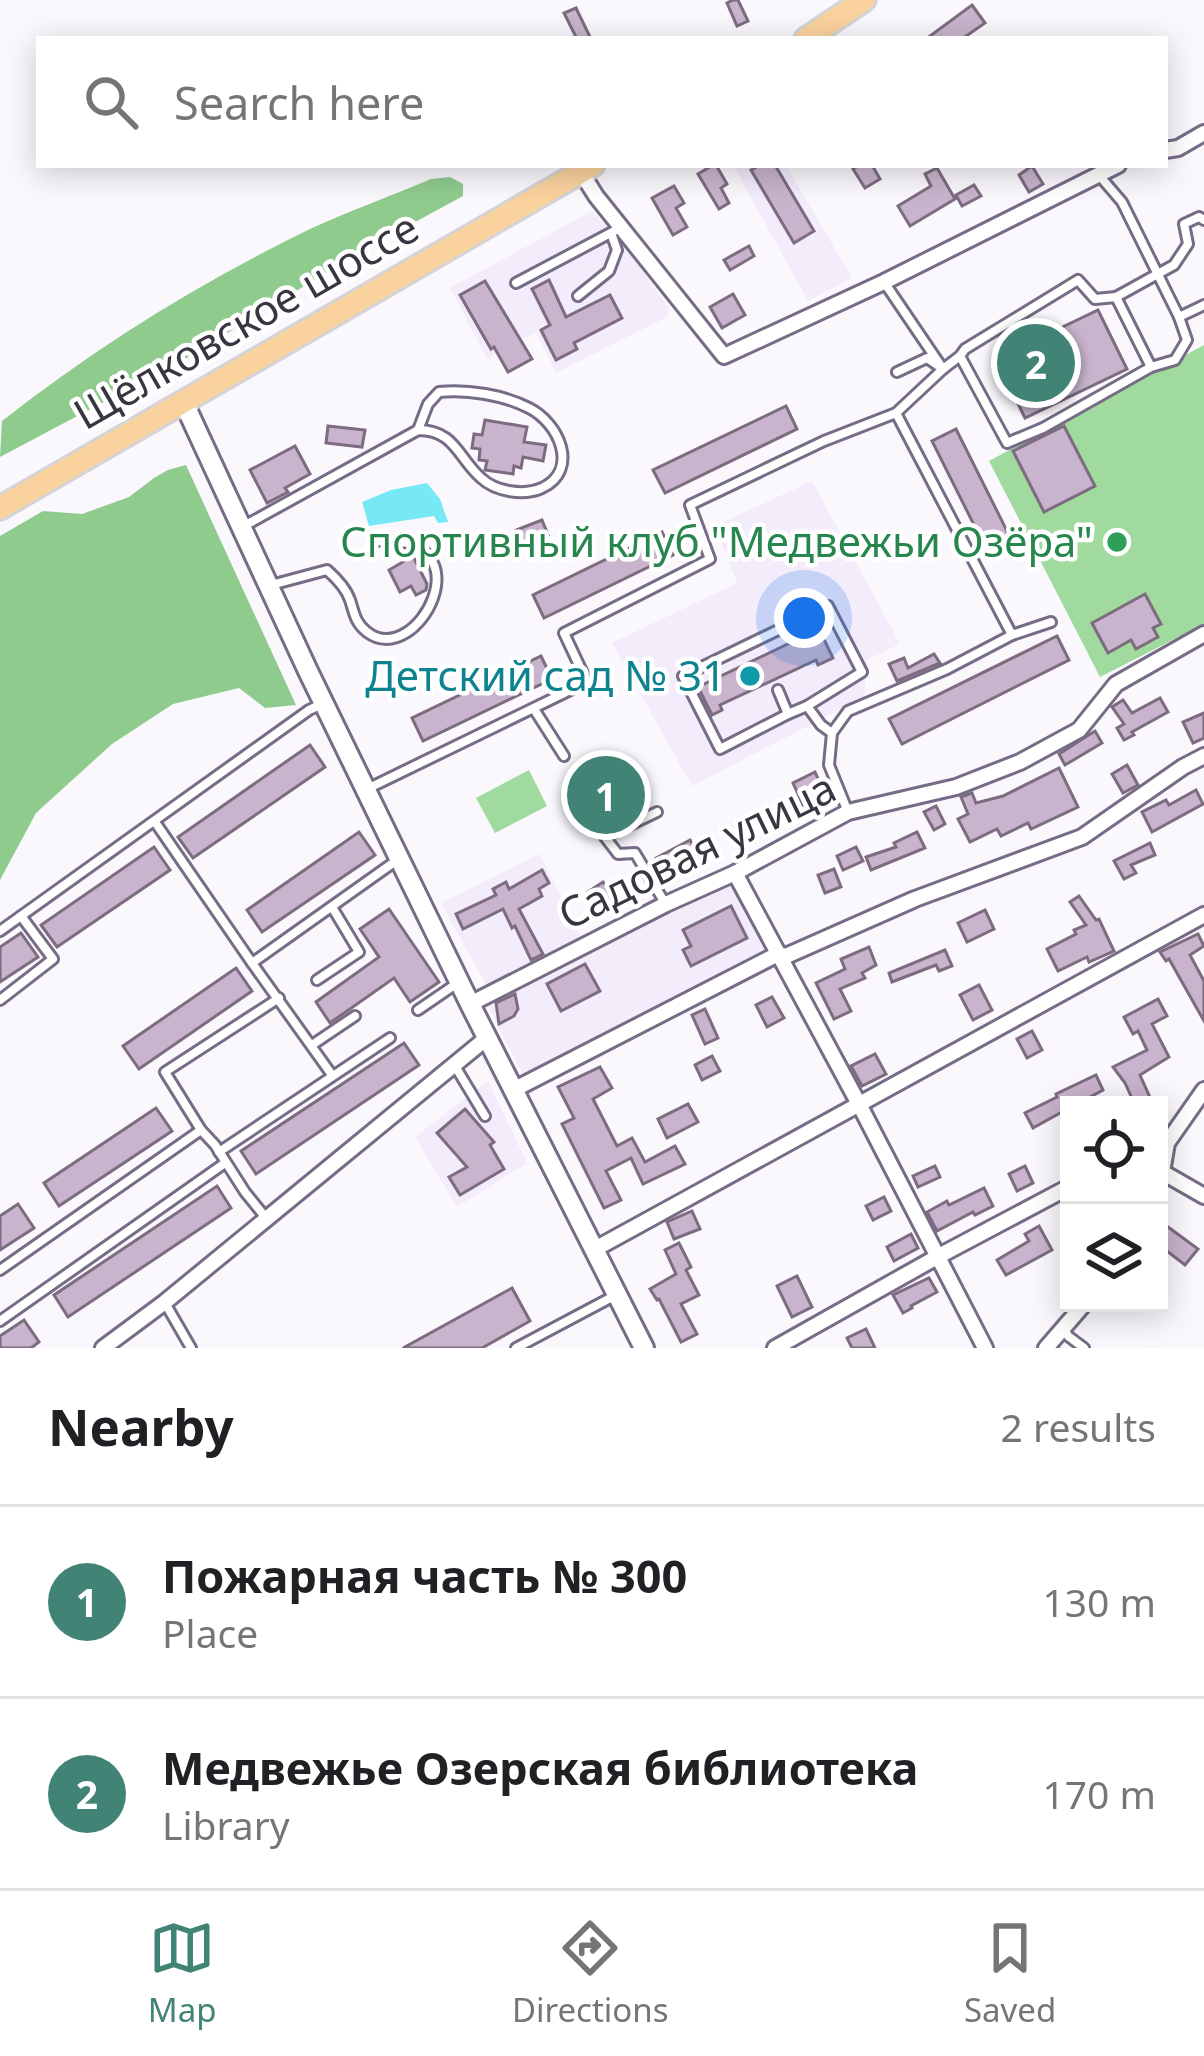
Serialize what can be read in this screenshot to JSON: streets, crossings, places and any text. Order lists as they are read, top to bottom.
{
  "streets": {
    "main road": ["Щёлковское шоссе"],
    "street": ["Садовая улица"]
  },
  "places": ["Спортивный клуб \"Медвежьи Озёра\"", "Детский сад № 31"],
  "page": {
    "search": "Search here",
    "pins": ["2", "1"],
    "heading": ["Nearby", "2 results"],
    "list": [
      {
        "mark": "1",
        "name": "Пожарная часть № 300",
        "note": "Place",
        "value": "130 m"
      },
      {
        "mark": "2",
        "name": "Медвежье Озерская библиотека",
        "note": "Library",
        "value": "170 m"
      }
    ],
    "nav": ["Map", "Directions", "Saved"]
  }
}
